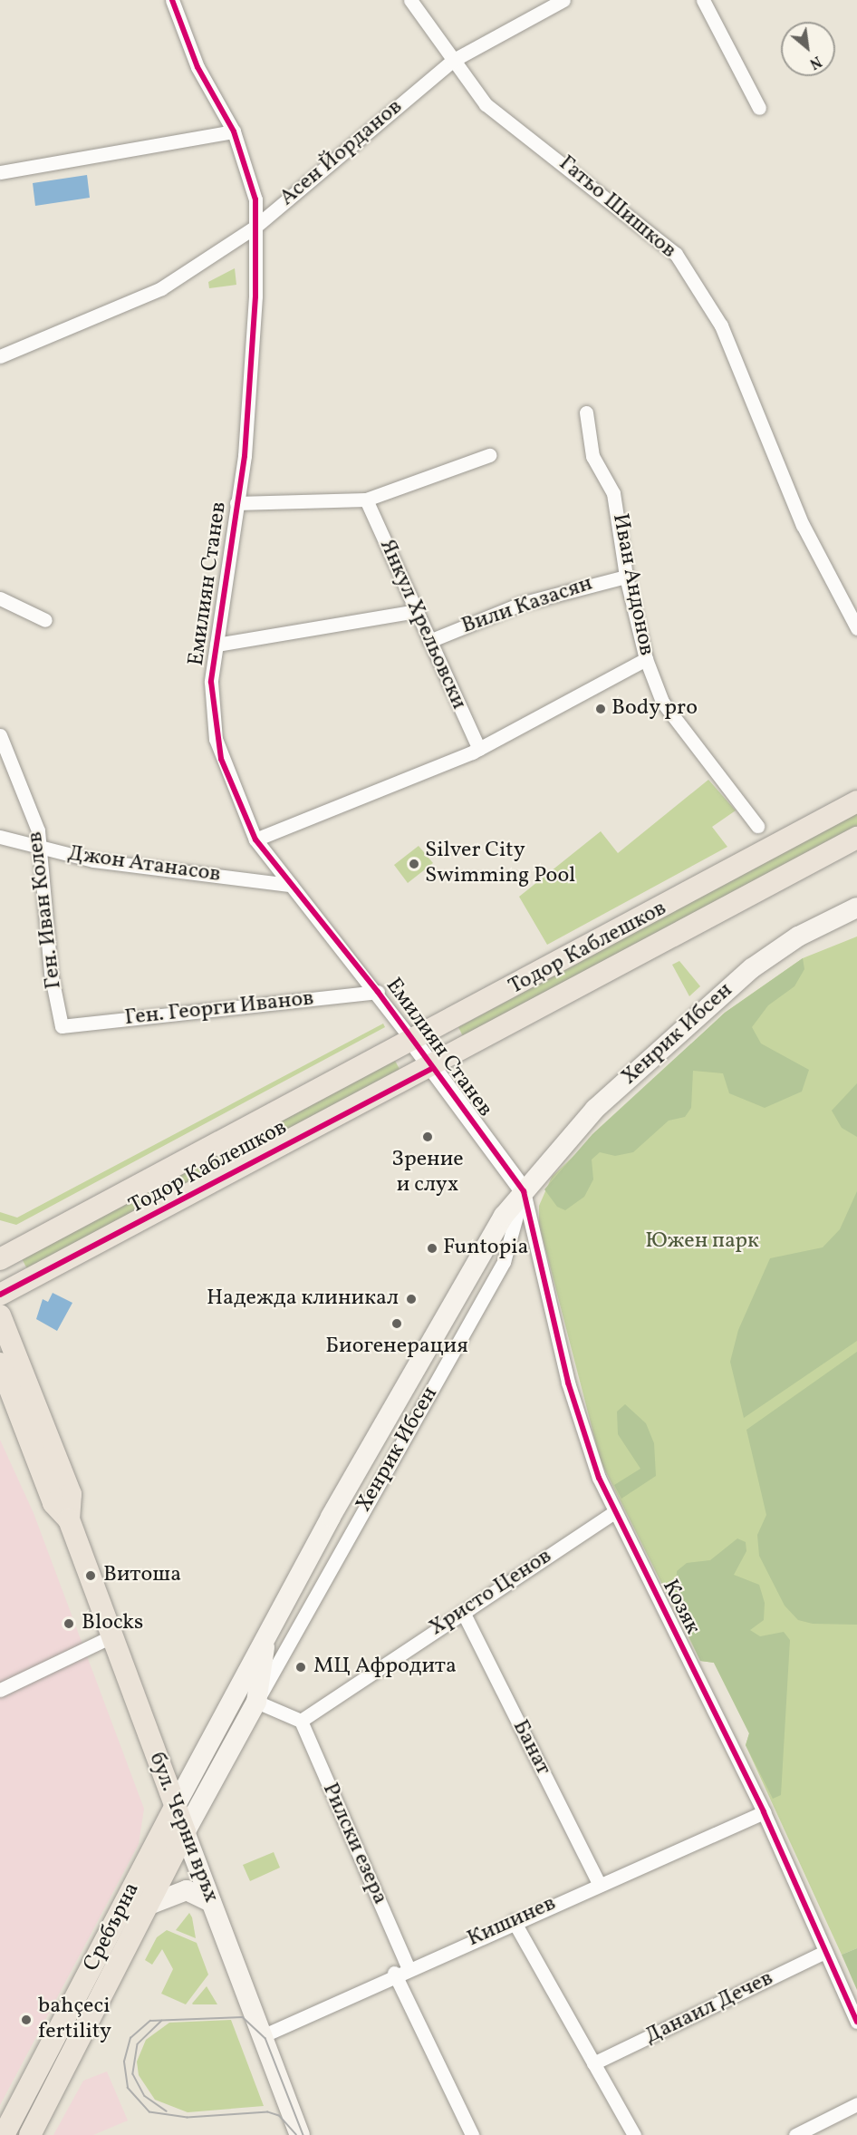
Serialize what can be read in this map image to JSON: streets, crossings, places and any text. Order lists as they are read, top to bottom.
{
  "streets": {
    "main road": [
      "Тодор Каблешков",
      "Хенрик Ибсен",
      "бул. Черни връх",
      "Сребърна"
    ],
    "street": [
      "Асен Йорданов",
      "Гатьо Шишков",
      "Емилиян Станев",
      "Иван Андонов",
      "Вили Казасян",
      "Янкул Хрельовски",
      "Джон Атанасов",
      "Ген. Иван Колев",
      "Ген. Георги Иванов",
      "Христо Ценов",
      "Козяк",
      "Банат",
      "Рилски езера",
      "Кишинев",
      "Данаил Дечев"
    ]
  },
  "crossings": [
    ["Асен Йорданов", "Гатьо Шишков"],
    ["Асен Йорданов", "Емилиян Станев"],
    ["Емилиян Станев", "Джон Атанасов"],
    ["Емилиян Станев", "Тодор Каблешков"],
    ["Емилиян Станев", "Ген. Георги Иванов"],
    ["Емилиян Станев", "Хенрик Ибсен"],
    ["Емилиян Станев", "Козяк"],
    ["Иван Андонов", "Вили Казасян"],
    ["Вили Казасян", "Янкул Хрельовски"],
    ["Джон Атанасов", "Ген. Иван Колев"],
    ["Ген. Иван Колев", "Ген. Георги Иванов"],
    ["Хенрик Ибсен", "Козяк"],
    ["Хенрик Ибсен", "бул. Черни връх"],
    ["Хенрик Ибсен", "Сребърна"],
    ["Христо Ценов", "Козяк"],
    ["Христо Ценов", "Банат"],
    ["Христо Ценов", "Рилски езера"],
    ["Козяк", "Кишинев"],
    ["Козяк", "Данаил Дечев"],
    ["Банат", "Кишинев"],
    ["бул. Черни връх", "Кишинев"],
    ["бул. Черни връх", "Сребърна"],
    ["Рилски езера", "Кишинев"]
  ],
  "parks": ["Южен парк"],
  "places": [
    "Body pro",
    "Silver City Swimming Pool",
    "Зрение и слух",
    "Funtopia",
    "Надежда клиникал",
    "Биогенерация",
    "Витоша",
    "Blocks",
    "МЦ Афродита",
    "bahçeci fertility"
  ],
  "north": "bottom right"
}
